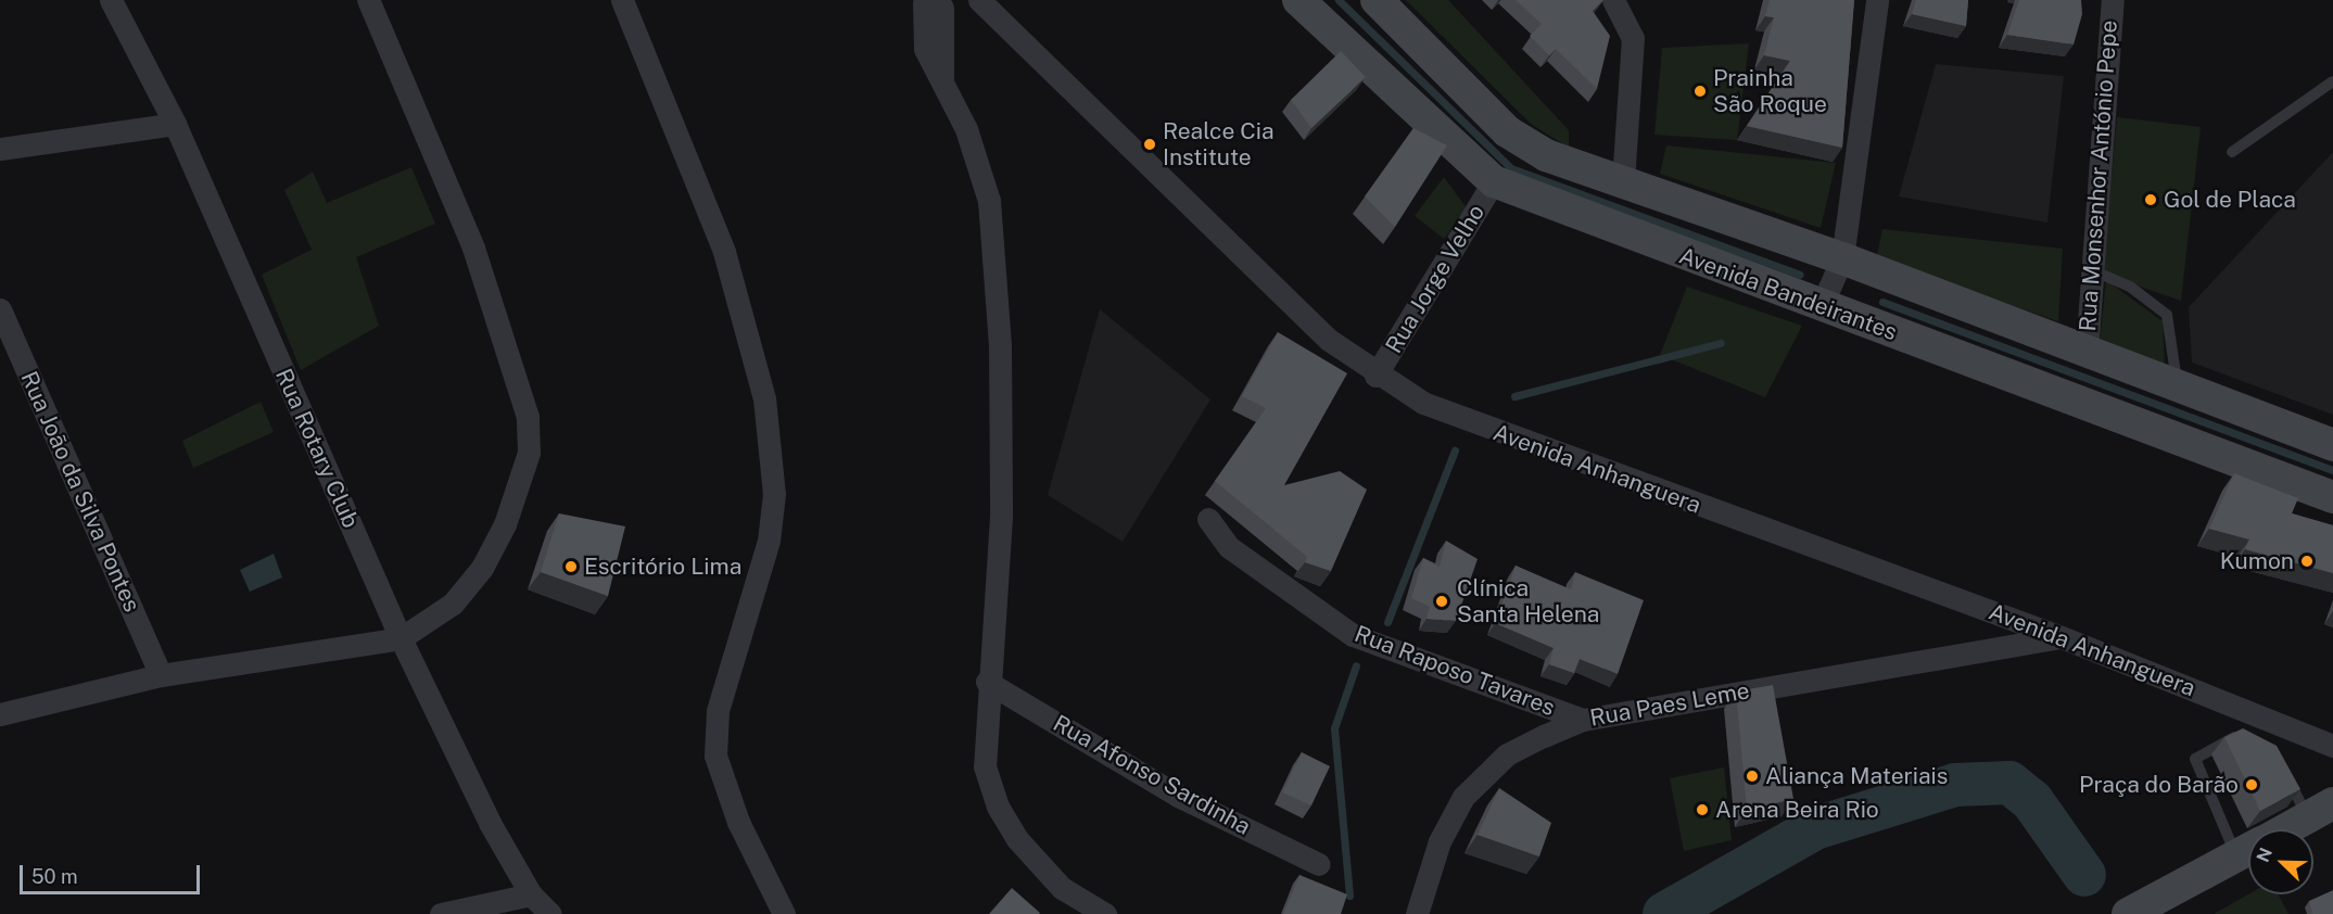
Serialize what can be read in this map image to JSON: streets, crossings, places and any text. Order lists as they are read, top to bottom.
{
  "streets": {
    "street": [
      "Rua Monsenhor António Pepe",
      "Rua Jorge Velho",
      "Avenida Bandeirantes",
      "Rua Rotary Club",
      "Avenida Anhanguera",
      "Rua João da Silva Pontes",
      "Rua Raposo Tavares",
      "Rua Paes Leme",
      "Rua Afonso Sardinha"
    ]
  },
  "crossings": [
    ["Rua Jorge Velho", "Avenida Bandeirantes"],
    ["Rua Jorge Velho", "Avenida Anhanguera"],
    ["Avenida Anhanguera", "Rua Paes Leme"],
    ["Rua Raposo Tavares", "Rua Paes Leme"]
  ],
  "places": [
    "Prainha São Roque",
    "Realce Cia Institute",
    "Gol de Placa",
    "Kumon",
    "Escritório Lima",
    "Clínica Santa Helena",
    "Aliança Materiais",
    "Praça do Barão",
    "Arena Beira Rio"
  ],
  "scale_bar": "50 m",
  "north": "top left"
}
